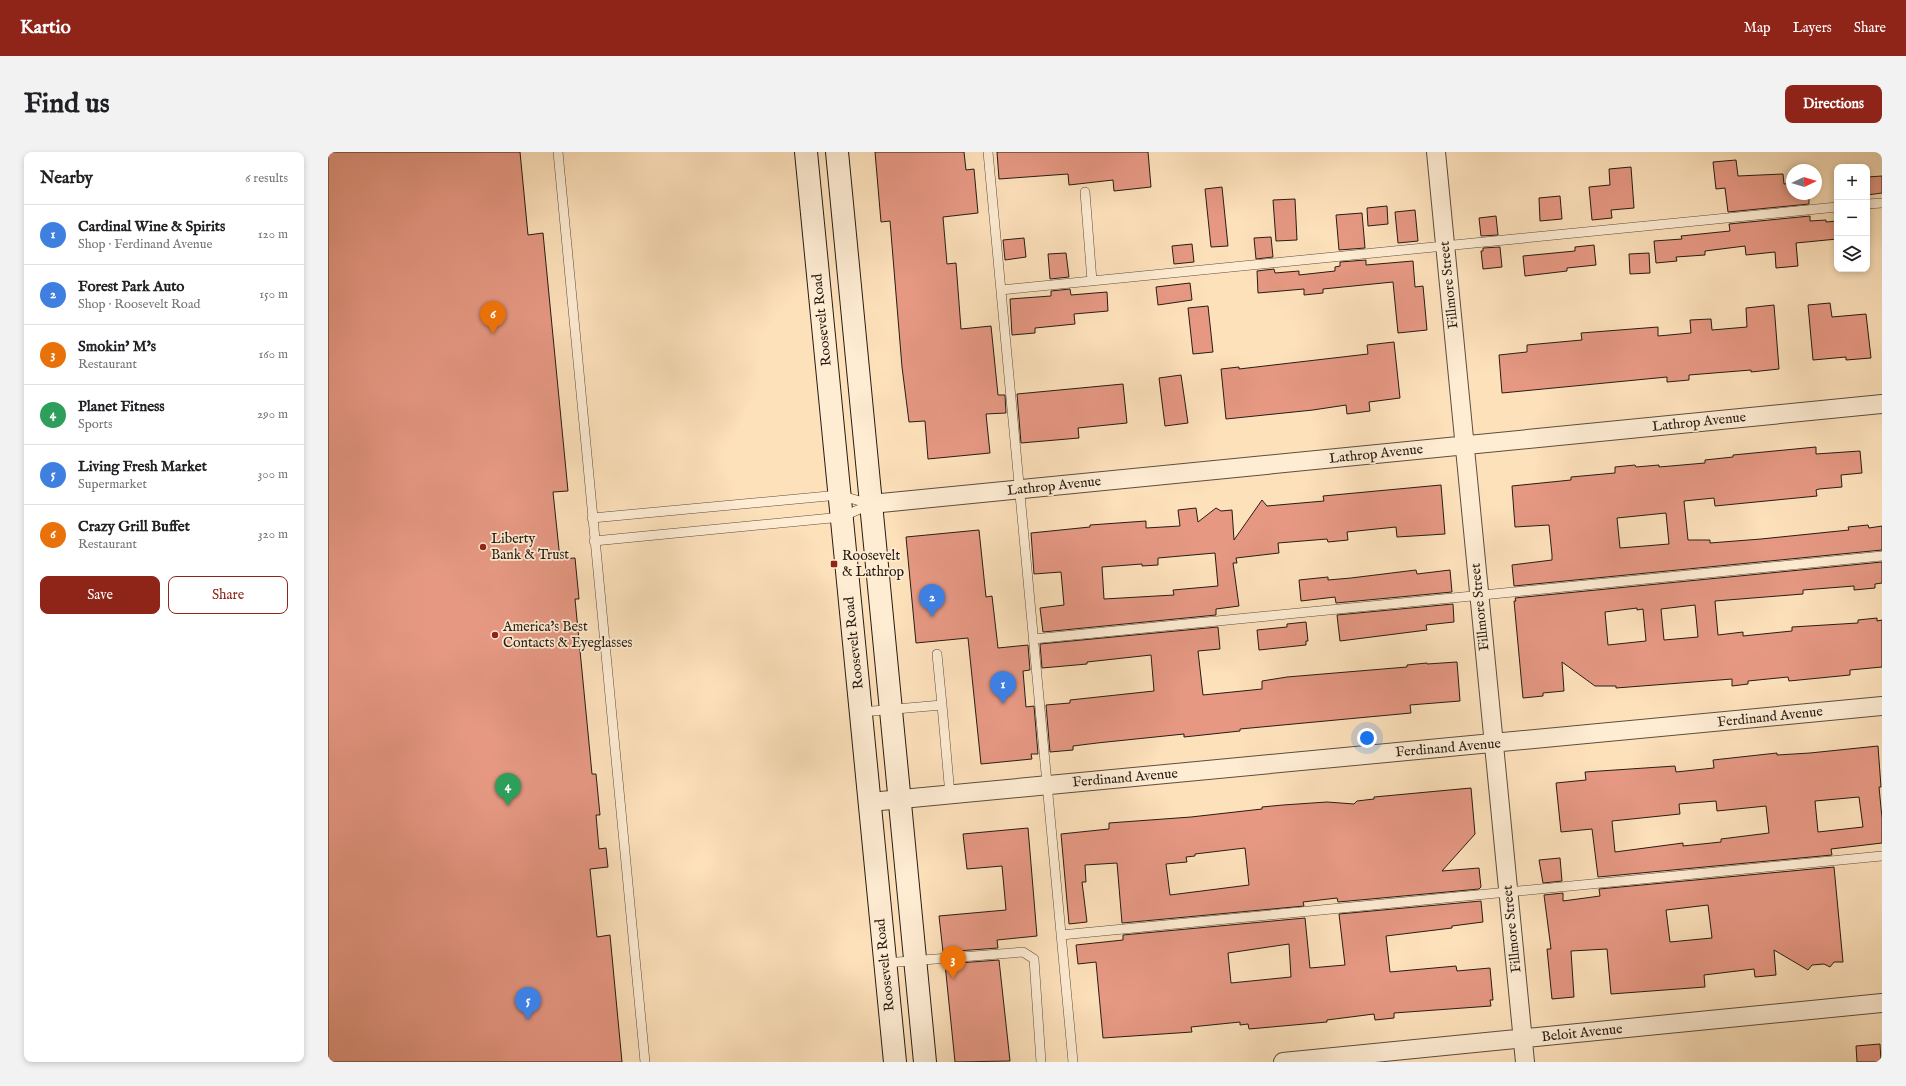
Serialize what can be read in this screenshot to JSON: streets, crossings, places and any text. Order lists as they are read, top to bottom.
{
  "streets": {
    "main road": ["Roosevelt Road"],
    "street": [
      "Fillmore Street",
      "Lathrop Avenue",
      "Ferdinand Avenue",
      "Beloit Avenue"
    ]
  },
  "crossings": [
    ["Fillmore Street", "Lathrop Avenue"],
    ["Fillmore Street", "Ferdinand Avenue"],
    ["Fillmore Street", "Beloit Avenue"],
    ["Roosevelt Road", "Ferdinand Avenue"]
  ],
  "places": {
    "other": ["Liberty Bank & Trust", "America's Best Contacts & Eyeglasses"],
    "transit": ["Roosevelt & Lathrop"]
  },
  "north": "right",
  "page": {
    "header": "Kartio",
    "nav": ["Map", "Layers", "Share"],
    "buttons": [
      "Directions",
      ["Save", "Share"]
    ],
    "title": "Find us",
    "heading": ["Nearby", "6 results"],
    "map_buttons": ["+", "−"],
    "list": [
      {
        "mark": "1",
        "name": "Cardinal Wine & Spirits",
        "note": "Shop · Ferdinand Avenue",
        "value": "120 m"
      },
      {
        "mark": "2",
        "name": "Forest Park Auto",
        "note": "Shop · Roosevelt Road",
        "value": "150 m"
      },
      {
        "mark": "3",
        "name": "Smokin' M's",
        "note": "Restaurant",
        "value": "160 m"
      },
      {
        "mark": "4",
        "name": "Planet Fitness",
        "note": "Sports",
        "value": "290 m"
      },
      {
        "mark": "5",
        "name": "Living Fresh Market",
        "note": "Supermarket",
        "value": "300 m"
      },
      {
        "mark": "6",
        "name": "Crazy Grill Buffet",
        "note": "Restaurant",
        "value": "320 m"
      }
    ],
    "pins": [
      "6",
      "2",
      "1",
      "4",
      "3",
      "5"
    ]
  }
}
